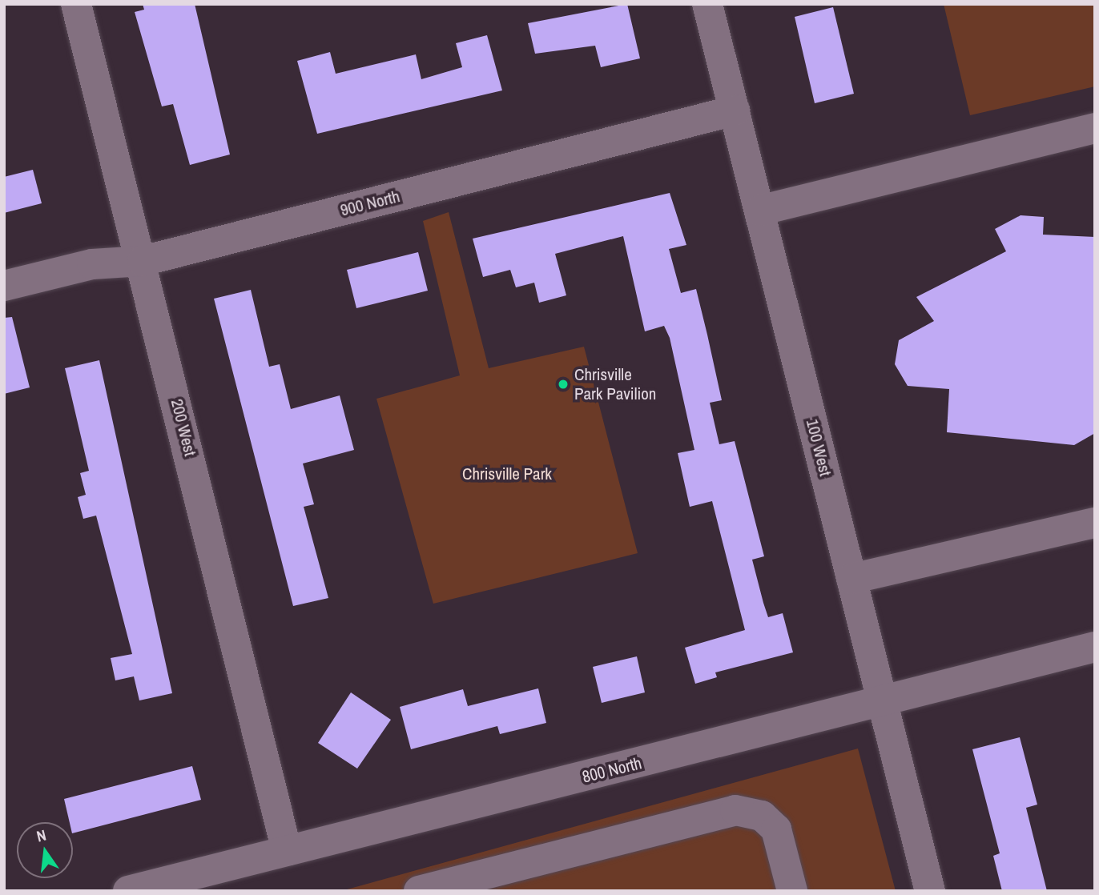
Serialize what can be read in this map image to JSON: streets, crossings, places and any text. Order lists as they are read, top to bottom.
{
  "streets": {
    "street": [
      "900 North",
      "200 West",
      "100 West",
      "800 North"
    ]
  },
  "crossings": [
    ["900 North", "200 West"],
    ["900 North", "100 West"],
    ["200 West", "800 North"],
    ["100 West", "800 North"]
  ],
  "parks": ["Chrisville Park"],
  "places": ["Chrisville Park Pavilion"],
  "north": "top"
}
